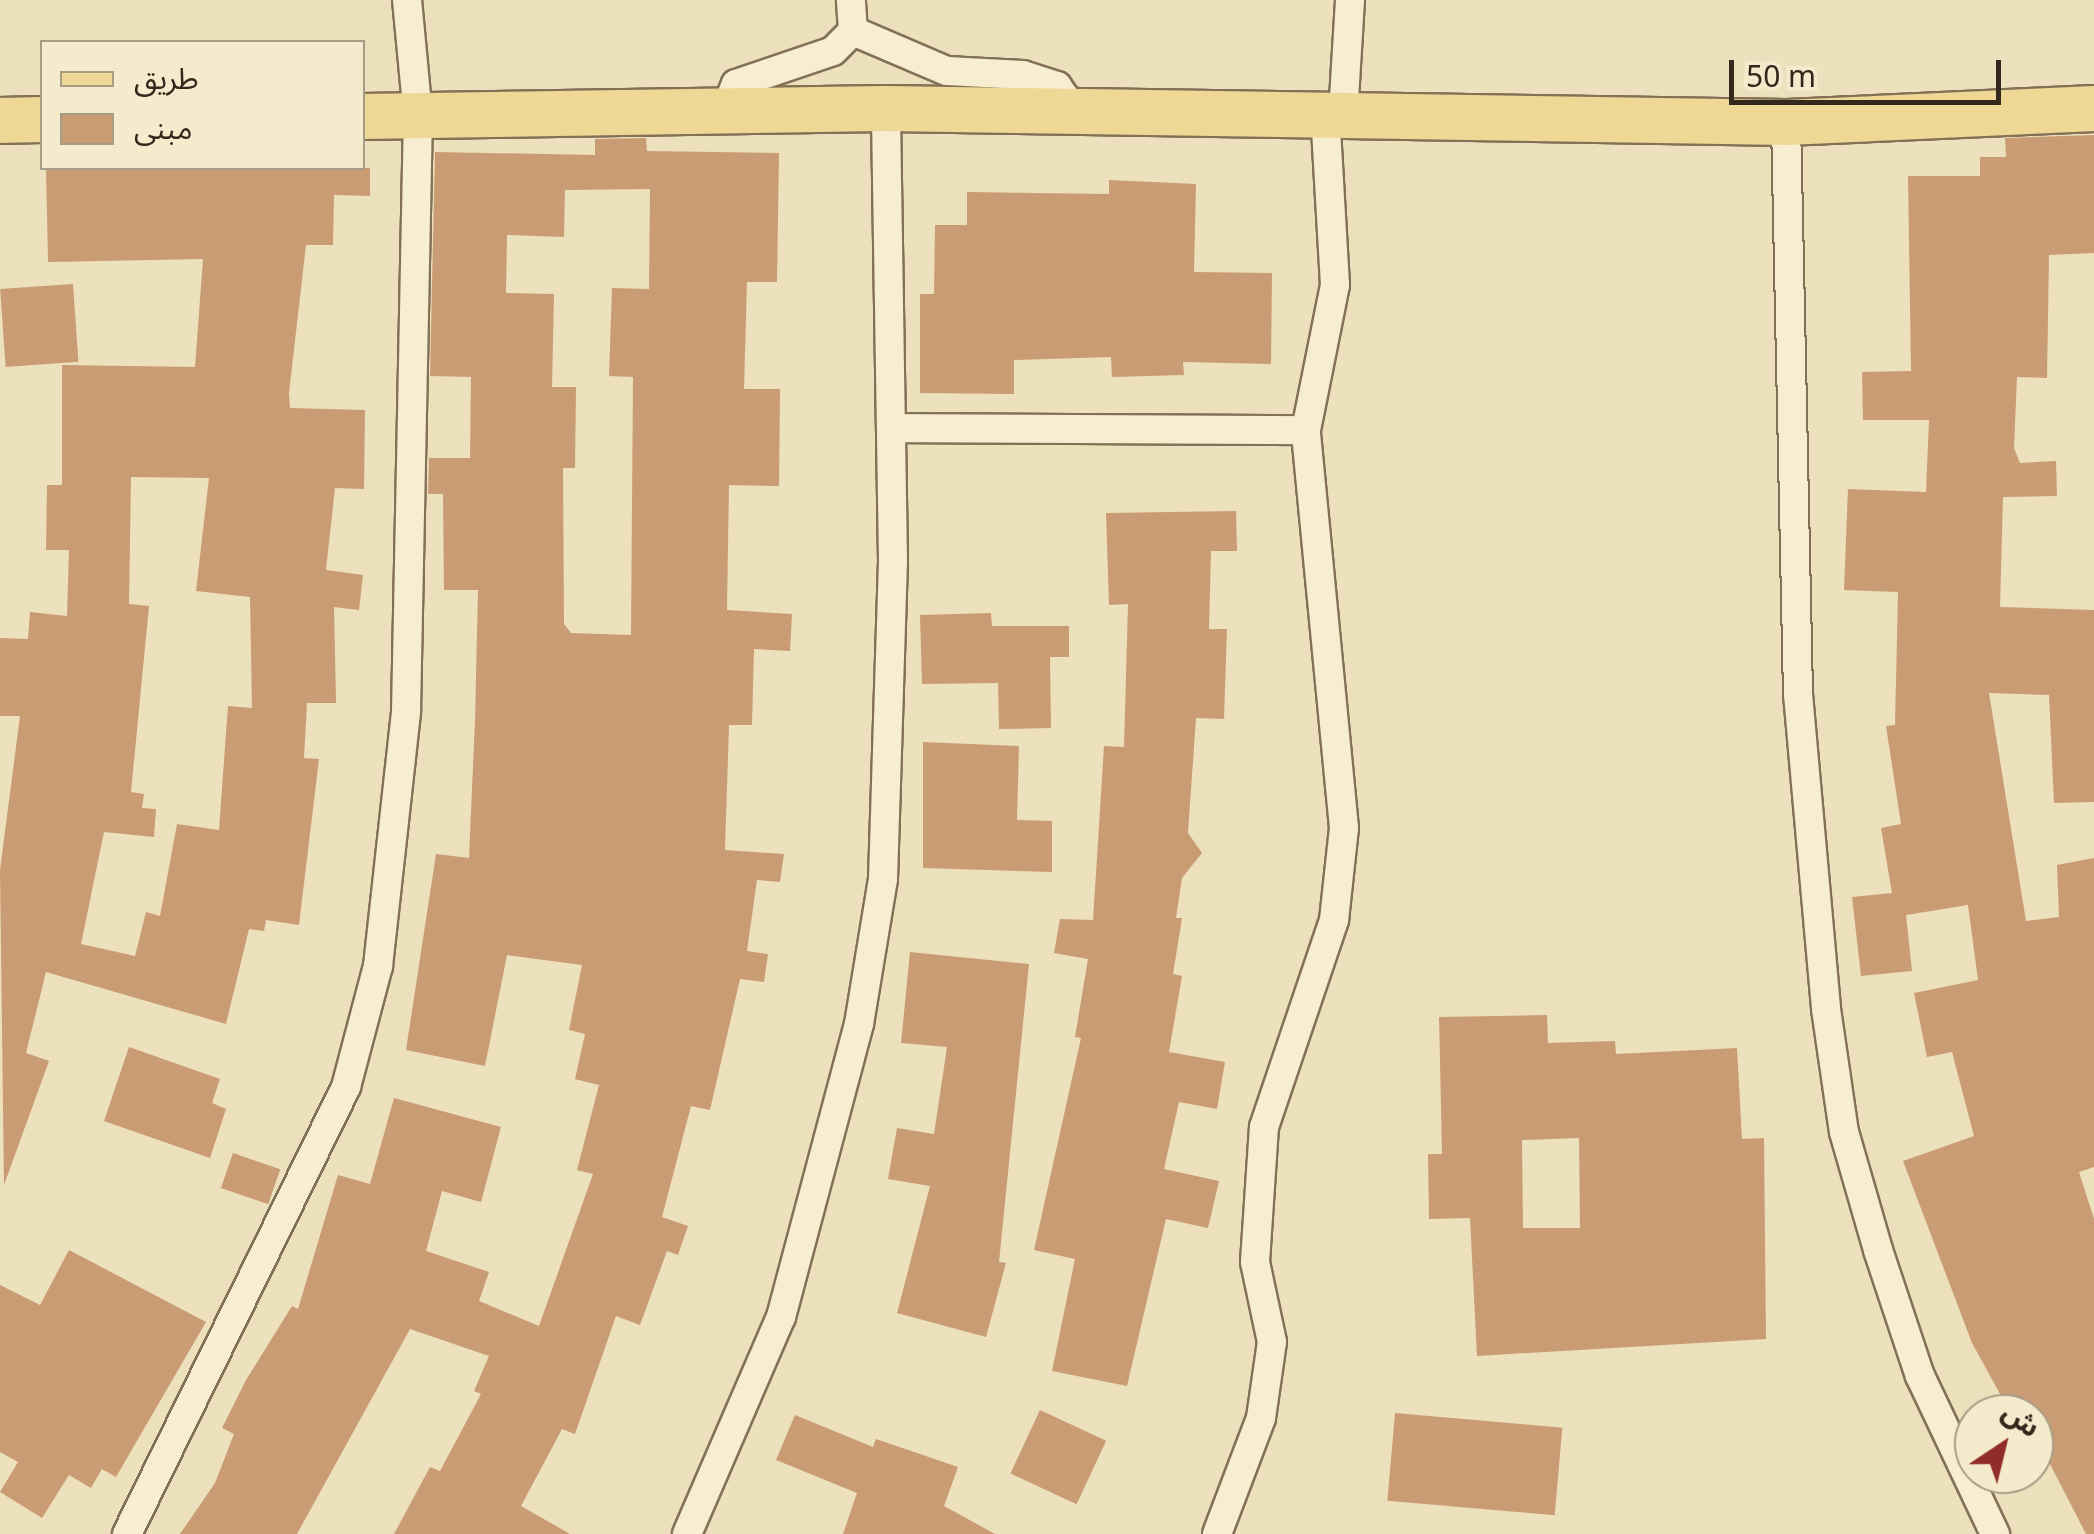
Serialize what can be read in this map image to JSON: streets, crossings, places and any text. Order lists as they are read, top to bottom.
{
  "legend": ["طريق", "مبنى"],
  "scale_bar": "50 m",
  "north": "top right"
}
